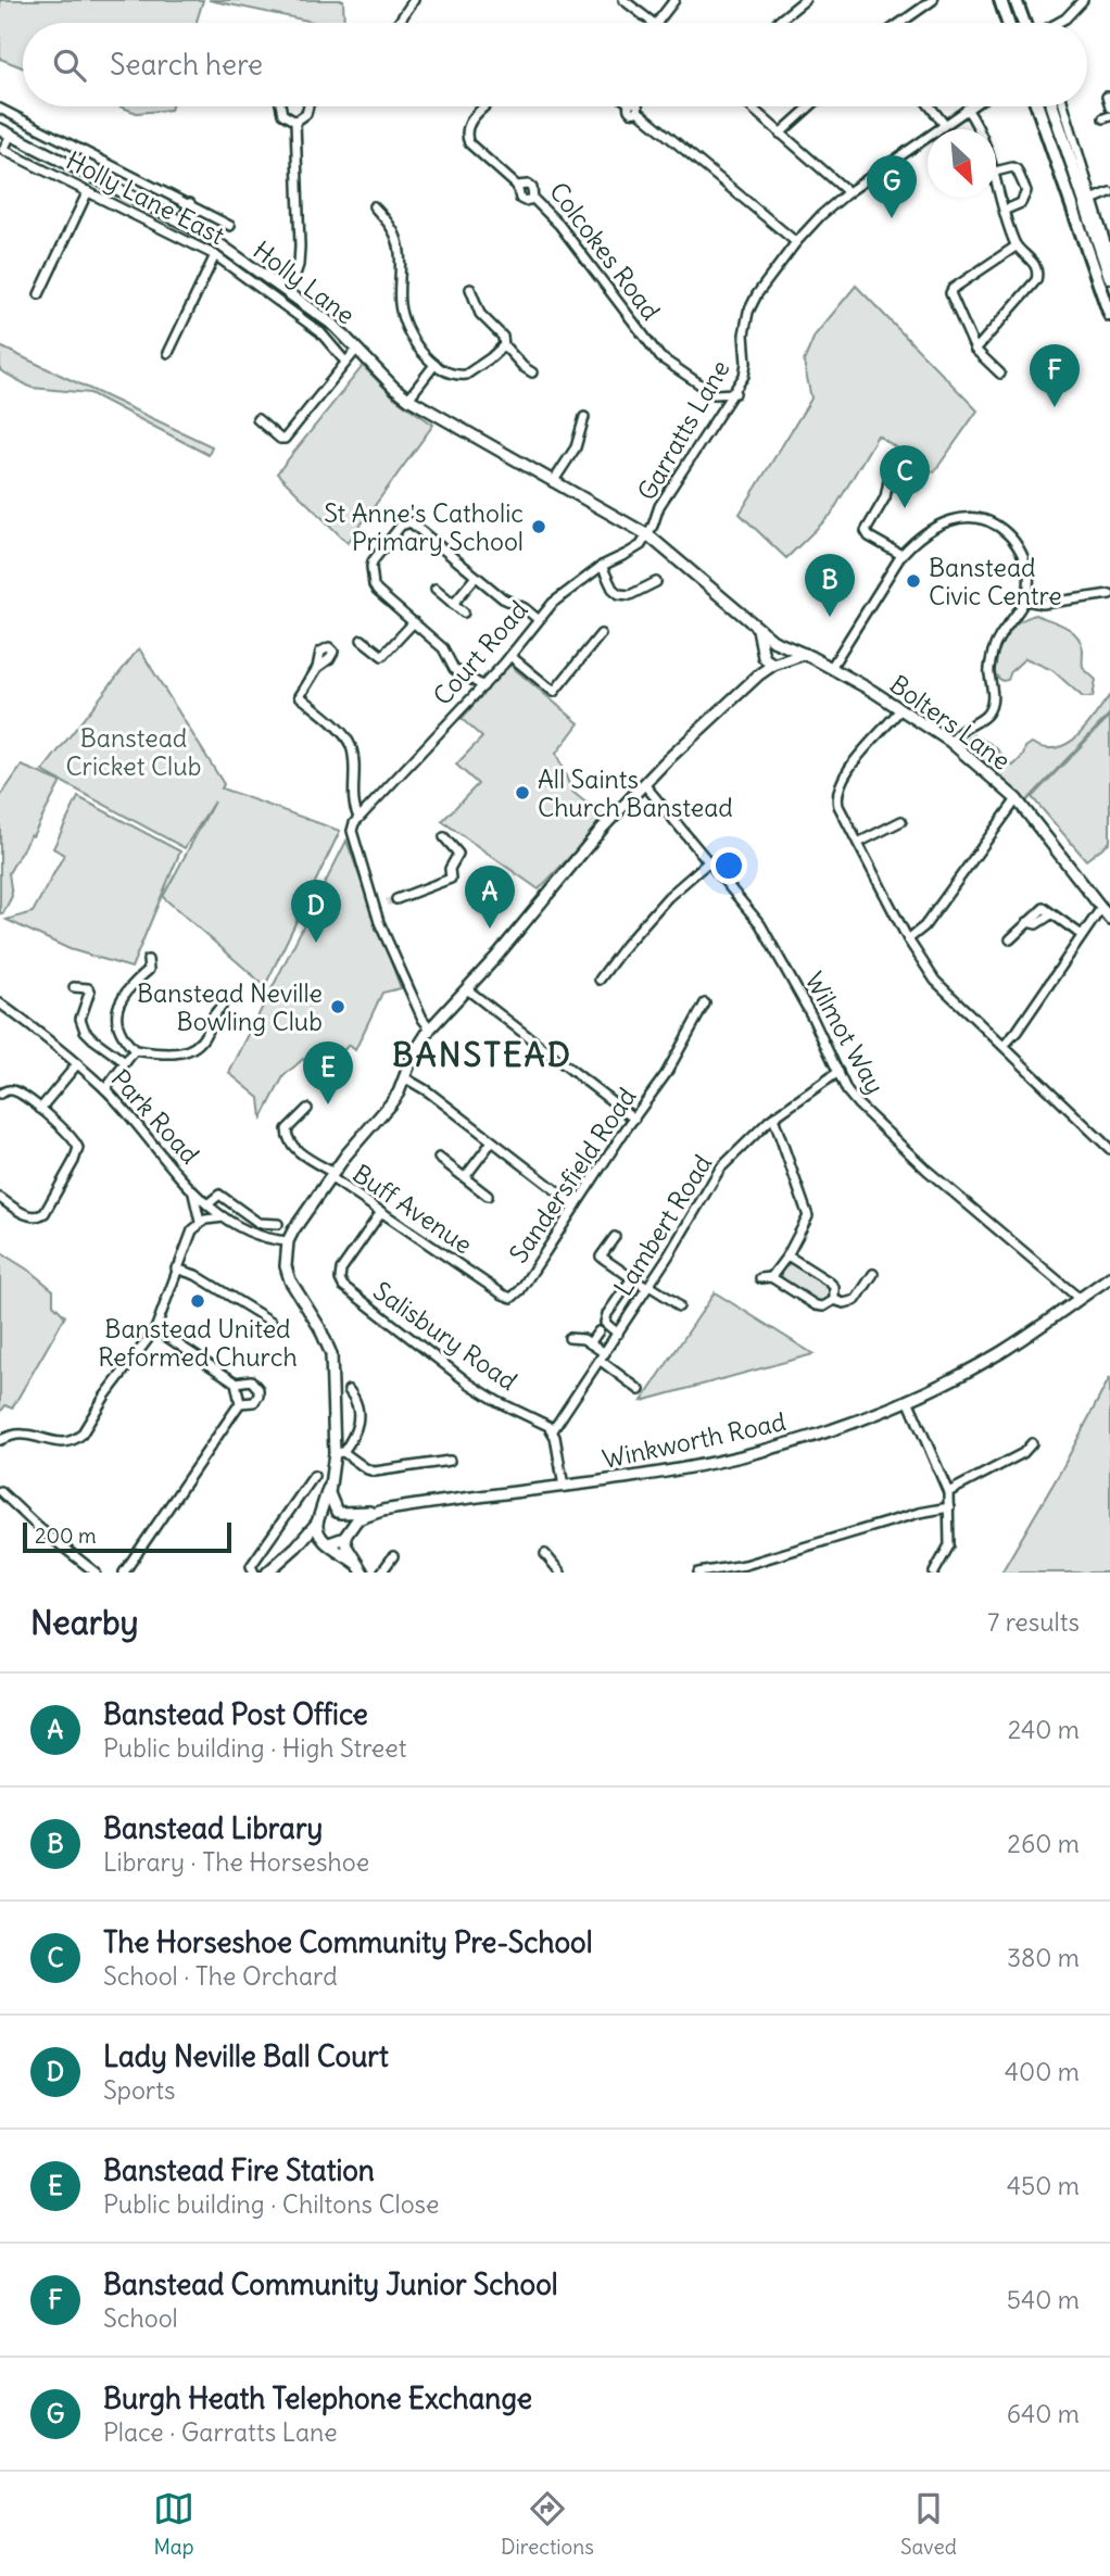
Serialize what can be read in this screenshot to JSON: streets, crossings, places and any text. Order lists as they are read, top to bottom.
{
  "streets": {
    "main road": ["Holly Lane", "Bolters Lane", "Winkworth Road"],
    "street": [
      "Holly Lane East",
      "Colcokes Road",
      "Garratts Lane",
      "Court Road",
      "Wilmot Way",
      "Park Road",
      "Sandersfield Road",
      "Buff Avenue",
      "Lambert Road",
      "Salisbury Road"
    ]
  },
  "crossings": [
    ["Holly Lane East", "Holly Lane"],
    ["Holly Lane", "Garratts Lane"],
    ["Holly Lane", "Court Road"],
    ["Garratts Lane", "Court Road"],
    ["Wilmot Way", "Lambert Road"],
    ["Wilmot Way", "Winkworth Road"],
    ["Sandersfield Road", "Buff Avenue"],
    ["Buff Avenue", "Salisbury Road"],
    ["Lambert Road", "Salisbury Road"]
  ],
  "districts": ["BANSTEAD"],
  "parks": ["Banstead Cricket Club"],
  "places": [
    "St Anne's Catholic Primary School",
    "Banstead Civic Centre",
    "All Saints Church Banstead",
    "Banstead Neville Bowling Club",
    "Banstead United Reformed Church"
  ],
  "scale_bar": "200 m",
  "north": "bottom right",
  "page": {
    "search": "Search here",
    "pins": [
      "G",
      "F",
      "C",
      "B",
      "A",
      "D",
      "E"
    ],
    "scale": "200 m",
    "heading": ["Nearby", "7 results"],
    "list": [
      {
        "mark": "A",
        "name": "Banstead Post Office",
        "note": "Public building · High Street",
        "value": "240 m"
      },
      {
        "mark": "B",
        "name": "Banstead Library",
        "note": "Library · The Horseshoe",
        "value": "260 m"
      },
      {
        "mark": "C",
        "name": "The Horseshoe Community Pre-School",
        "note": "School · The Orchard",
        "value": "380 m"
      },
      {
        "mark": "D",
        "name": "Lady Neville Ball Court",
        "note": "Sports",
        "value": "400 m"
      },
      {
        "mark": "E",
        "name": "Banstead Fire Station",
        "note": "Public building · Chiltons Close",
        "value": "450 m"
      },
      {
        "mark": "F",
        "name": "Banstead Community Junior School",
        "note": "School",
        "value": "540 m"
      },
      {
        "mark": "G",
        "name": "Burgh Heath Telephone Exchange",
        "note": "Place · Garratts Lane",
        "value": "640 m"
      }
    ],
    "nav": ["Map", "Directions", "Saved"]
  }
}
